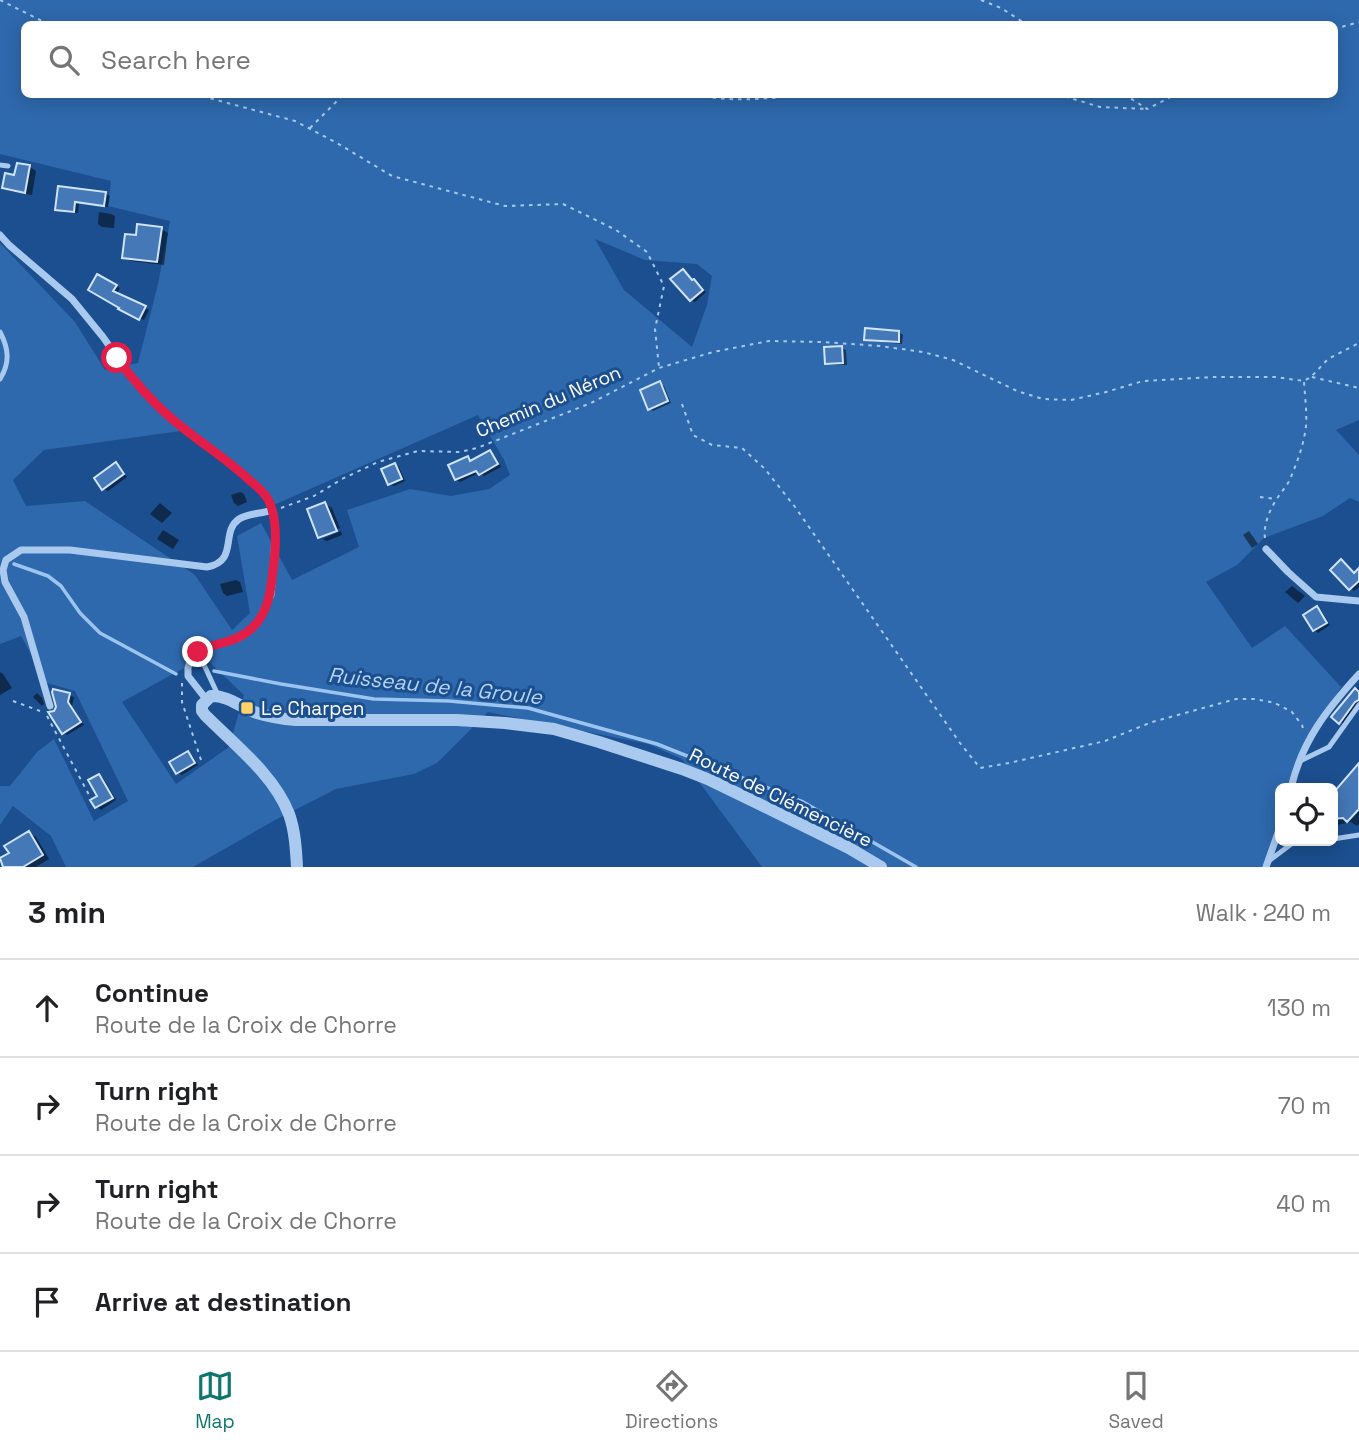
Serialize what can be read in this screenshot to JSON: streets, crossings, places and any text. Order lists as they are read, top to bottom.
{
  "streets": {
    "street": ["Route de Clémencière"],
    "path": ["Chemin du Néron"]
  },
  "water": ["Ruisseau de la Groule"],
  "places": {
    "transit": ["Le Charpen"]
  },
  "page": {
    "search": "Search here",
    "heading": ["3 min", "Walk · 240 m"],
    "list": [
      ["Continue", "Route de la Croix de Chorre", "130 m"],
      ["Turn right", "Route de la Croix de Chorre", "70 m"],
      ["Turn right", "Route de la Croix de Chorre", "40 m"],
      "Arrive at destination"
    ],
    "nav": ["Map", "Directions", "Saved"]
  }
}
